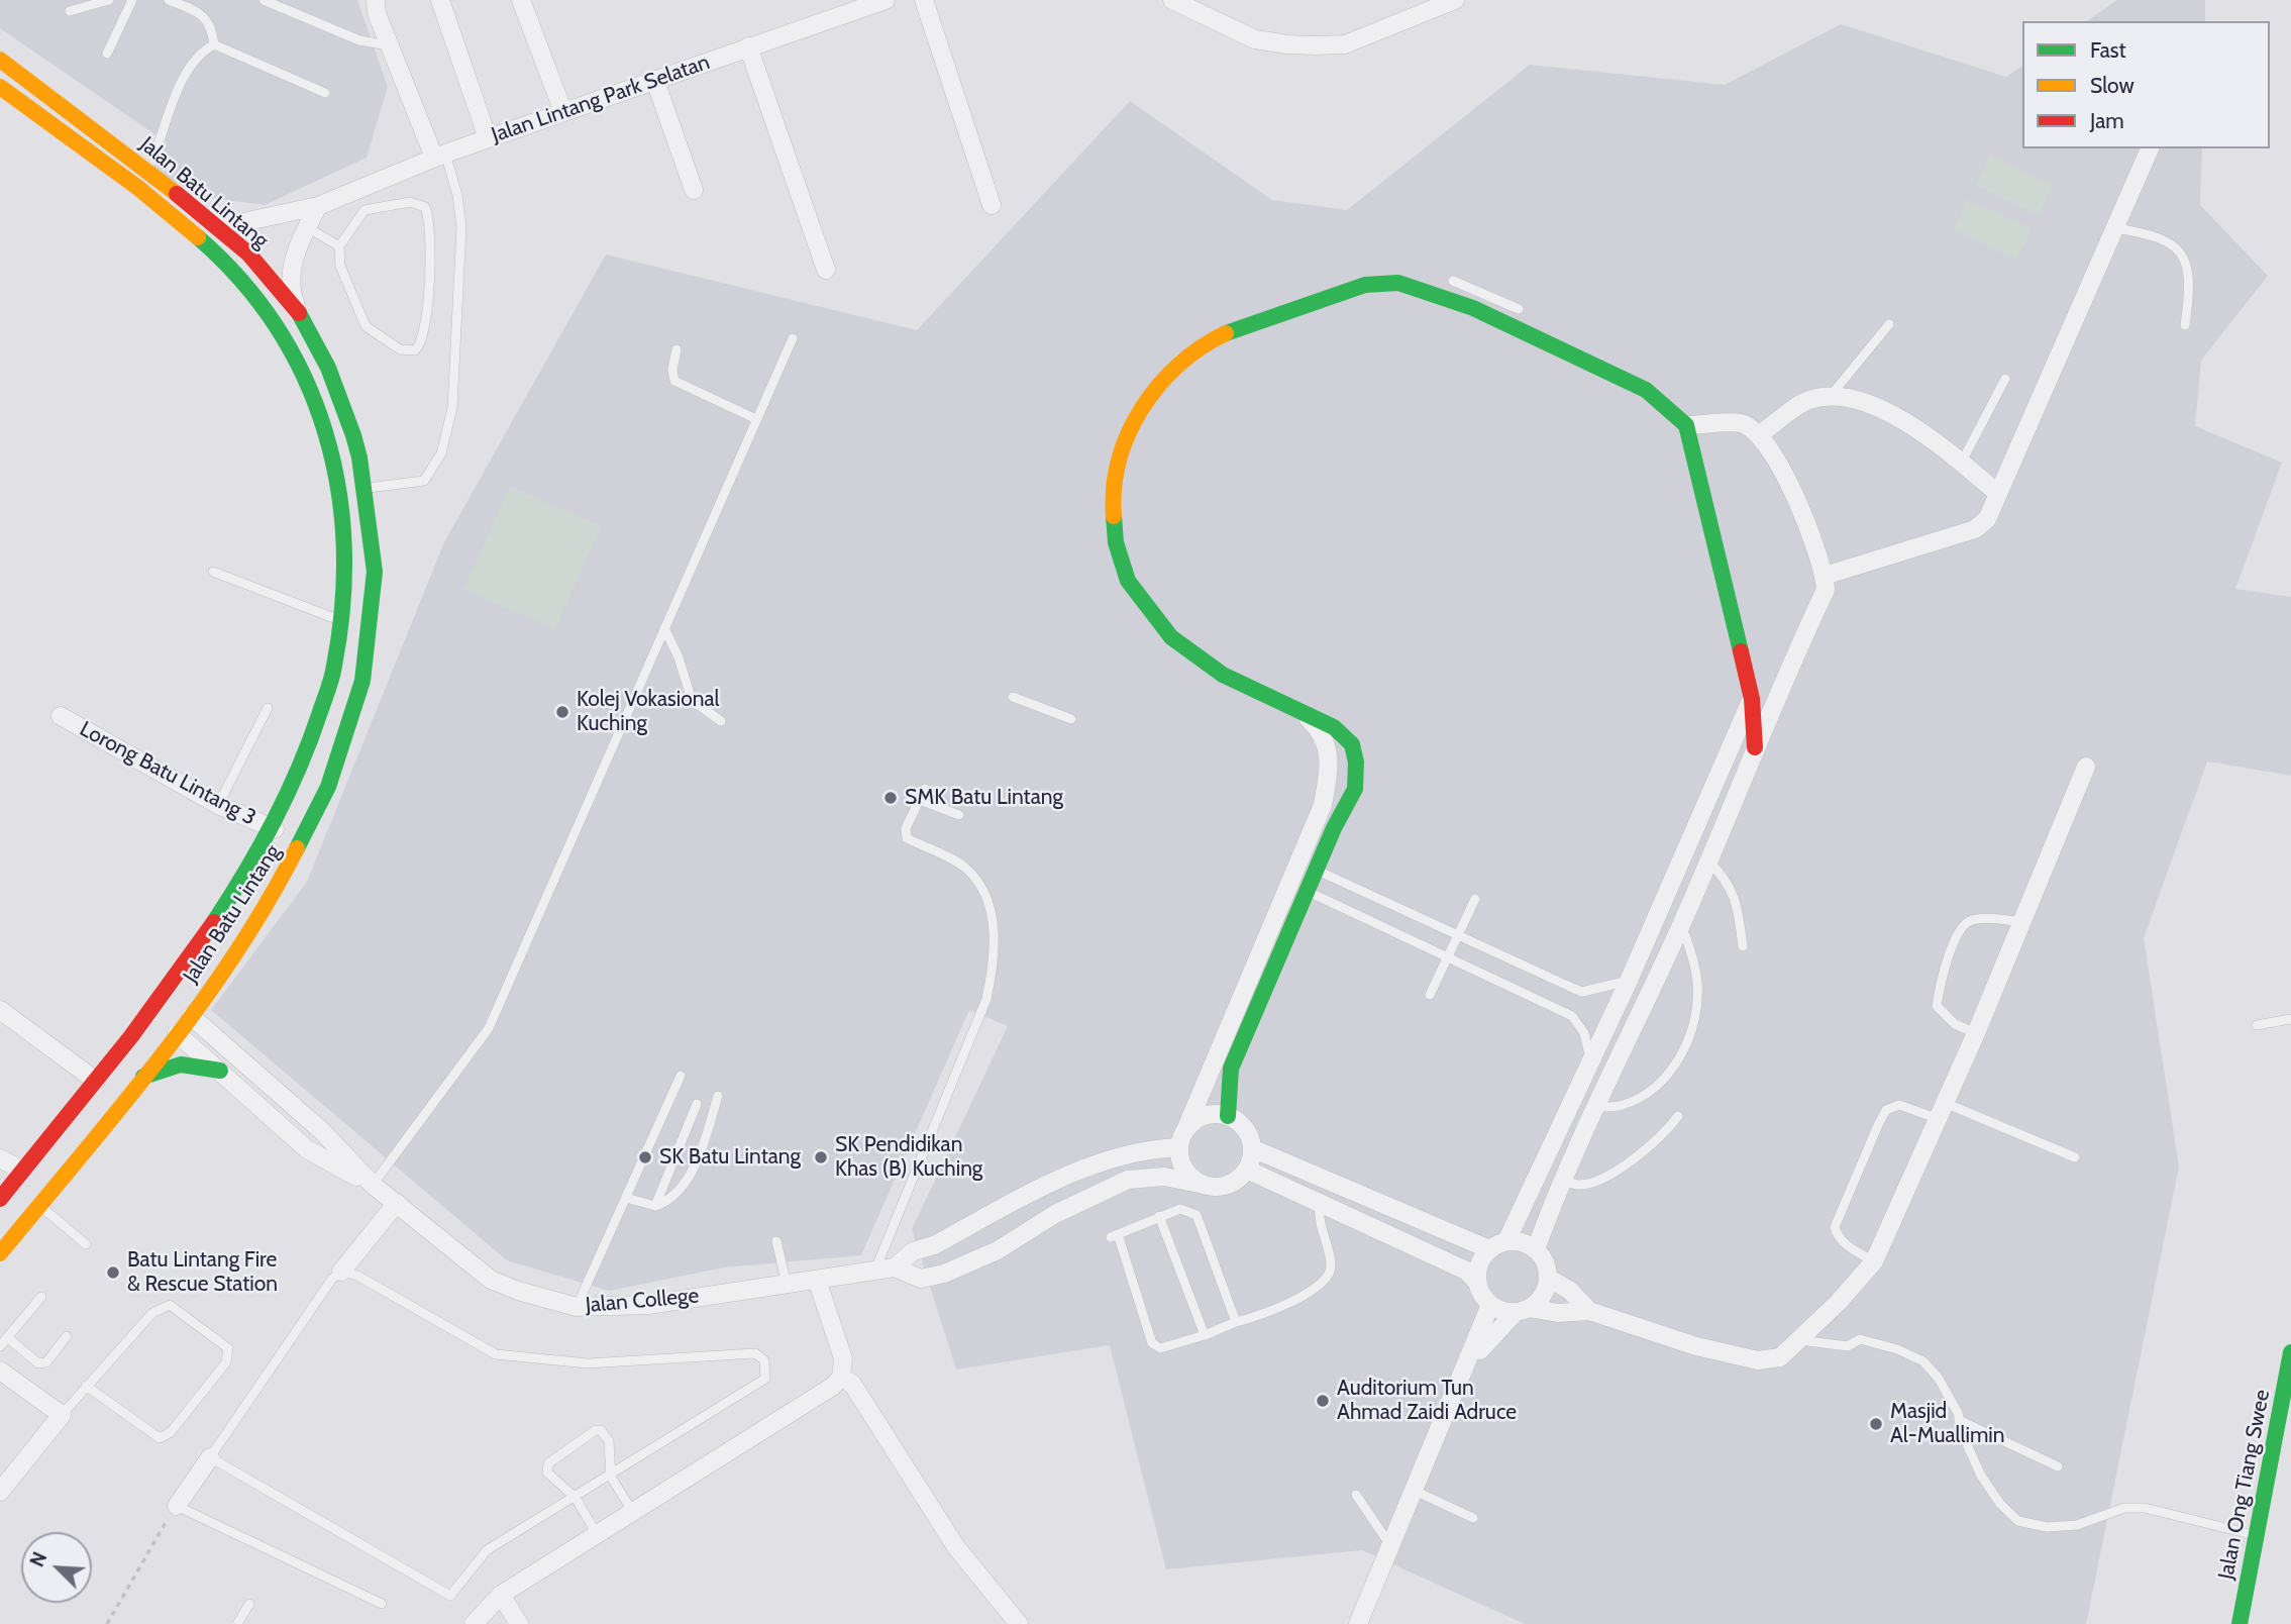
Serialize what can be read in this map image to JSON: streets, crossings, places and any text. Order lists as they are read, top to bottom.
{
  "streets": {
    "main road": ["Jalan Batu Lintang", "Jalan Ong Tiang Swee"],
    "street": ["Jalan Lintang Park Selatan", "Lorong Batu Lintang 3", "Jalan College"]
  },
  "crossings": [
    ["Jalan Lintang Park Selatan", "Jalan Batu Lintang"],
    ["Jalan Batu Lintang", "Lorong Batu Lintang 3"],
    ["Jalan Batu Lintang", "Jalan College"]
  ],
  "places": [
    "Kolej Vokasional Kuching",
    "SMK Batu Lintang",
    "SK Batu Lintang",
    "SK Pendidikan Khas (B) Kuching",
    "Batu Lintang Fire & Rescue Station",
    "Auditorium Tun Ahmad Zaidi Adruce",
    "Masjid Al-Muallimin"
  ],
  "legend": ["Fast", "Slow", "Jam"],
  "north": "top left"
}
